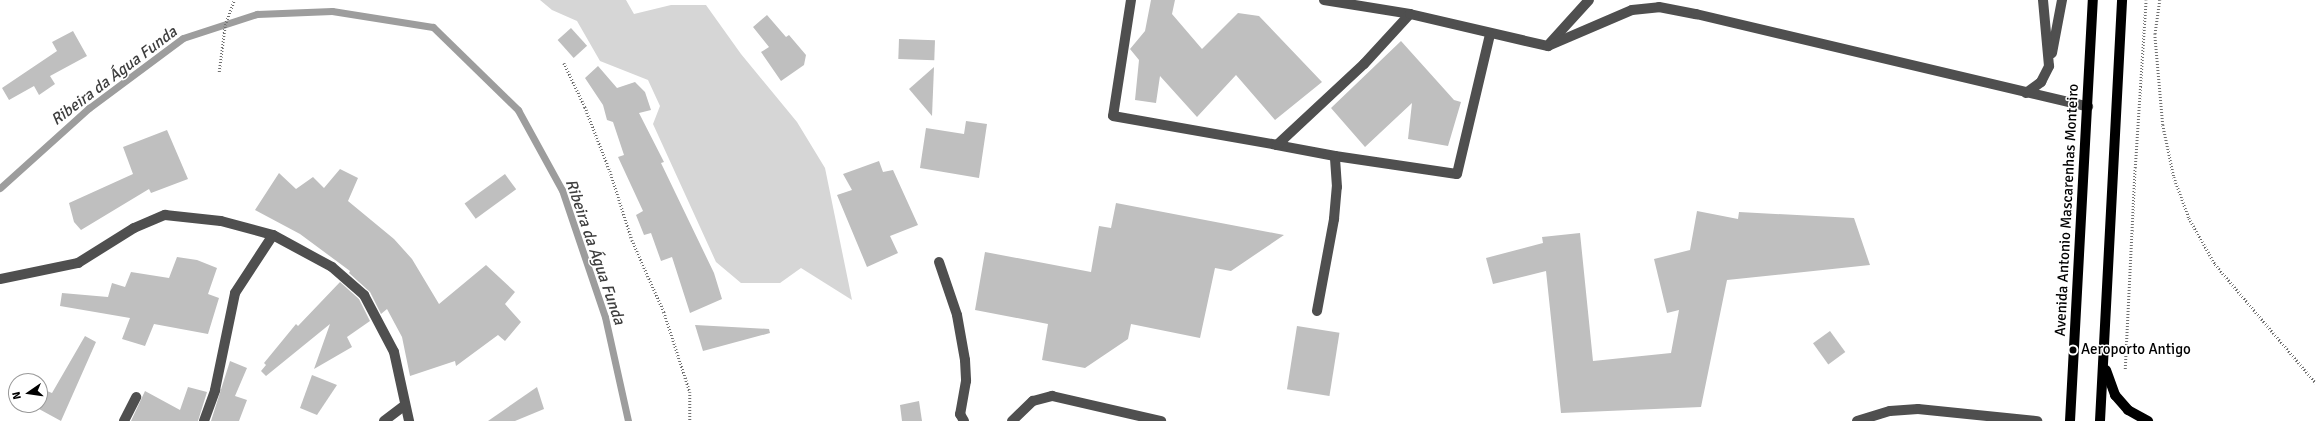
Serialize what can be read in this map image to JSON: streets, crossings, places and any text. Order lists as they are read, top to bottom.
{
  "streets": {
    "main road": ["Avenida Antonio Mascarenhas Monteiro"]
  },
  "water": ["Ribeira da Água Funda"],
  "places": ["Aeroporto Antigo"],
  "north": "left"
}
